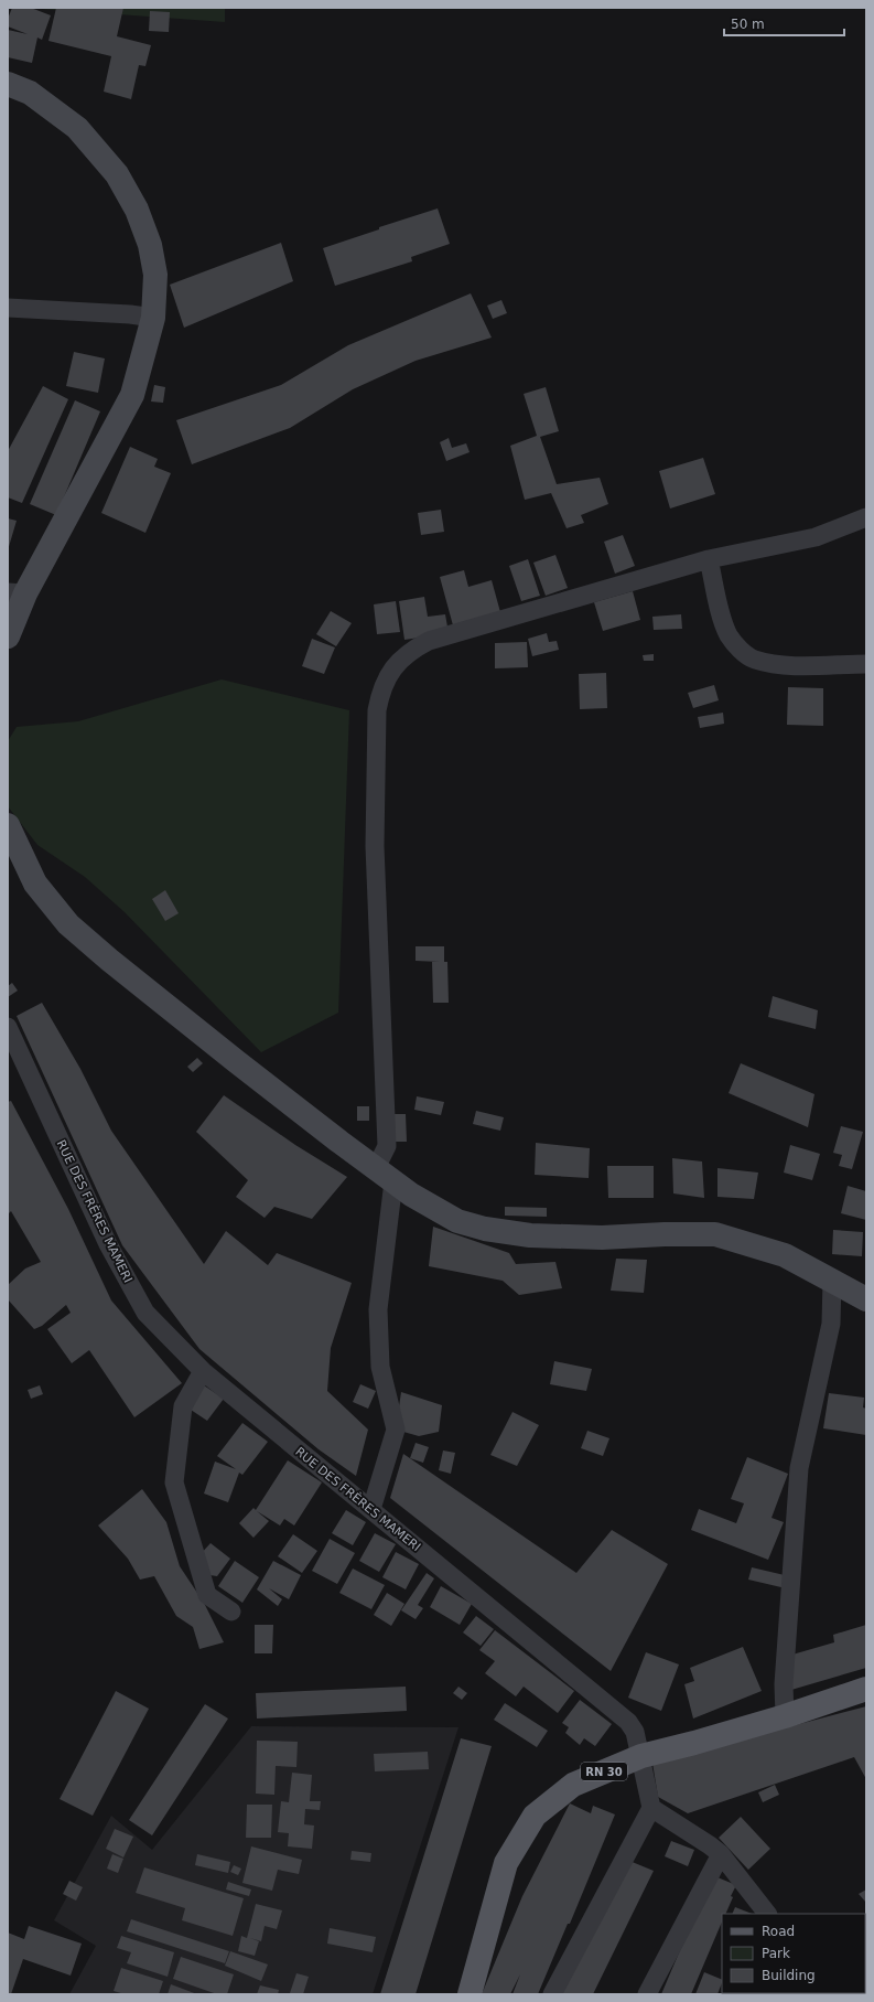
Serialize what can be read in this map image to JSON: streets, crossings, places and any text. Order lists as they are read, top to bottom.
{
  "streets": {
    "main road": ["RN 30"],
    "street": ["RUE DES FRÈRES MAMERI"]
  },
  "crossings": [
    ["RUE DES FRÈRES MAMERI", "RN 30"]
  ],
  "legend": ["Road", "Park", "Building"],
  "scale_bar": "50 m"
}
